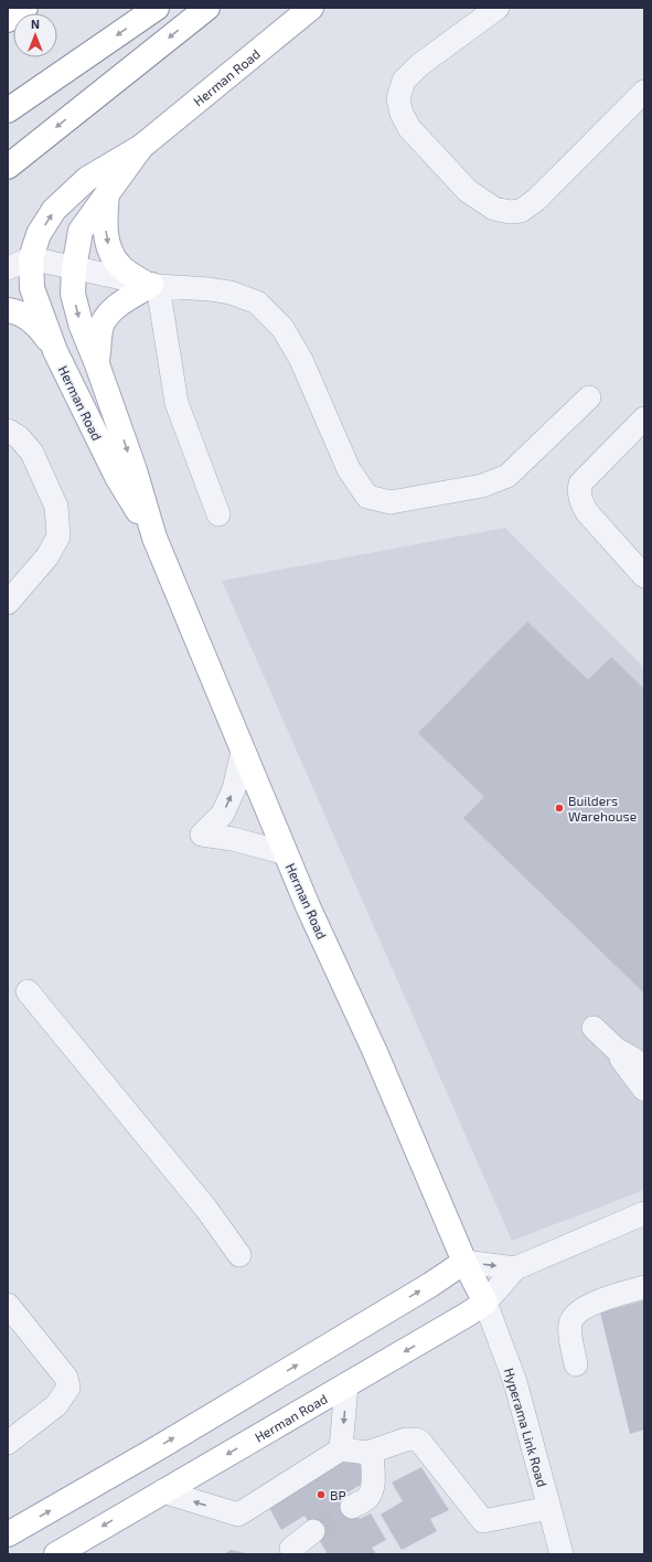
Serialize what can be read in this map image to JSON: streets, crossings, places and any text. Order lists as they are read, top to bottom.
{
  "streets": {
    "main road": ["Herman Road"],
    "street": ["Hyperama Link Road"]
  },
  "crossings": [
    ["Herman Road", "Hyperama Link Road"]
  ],
  "places": ["Builders Warehouse", "BP"],
  "north": "top"
}
